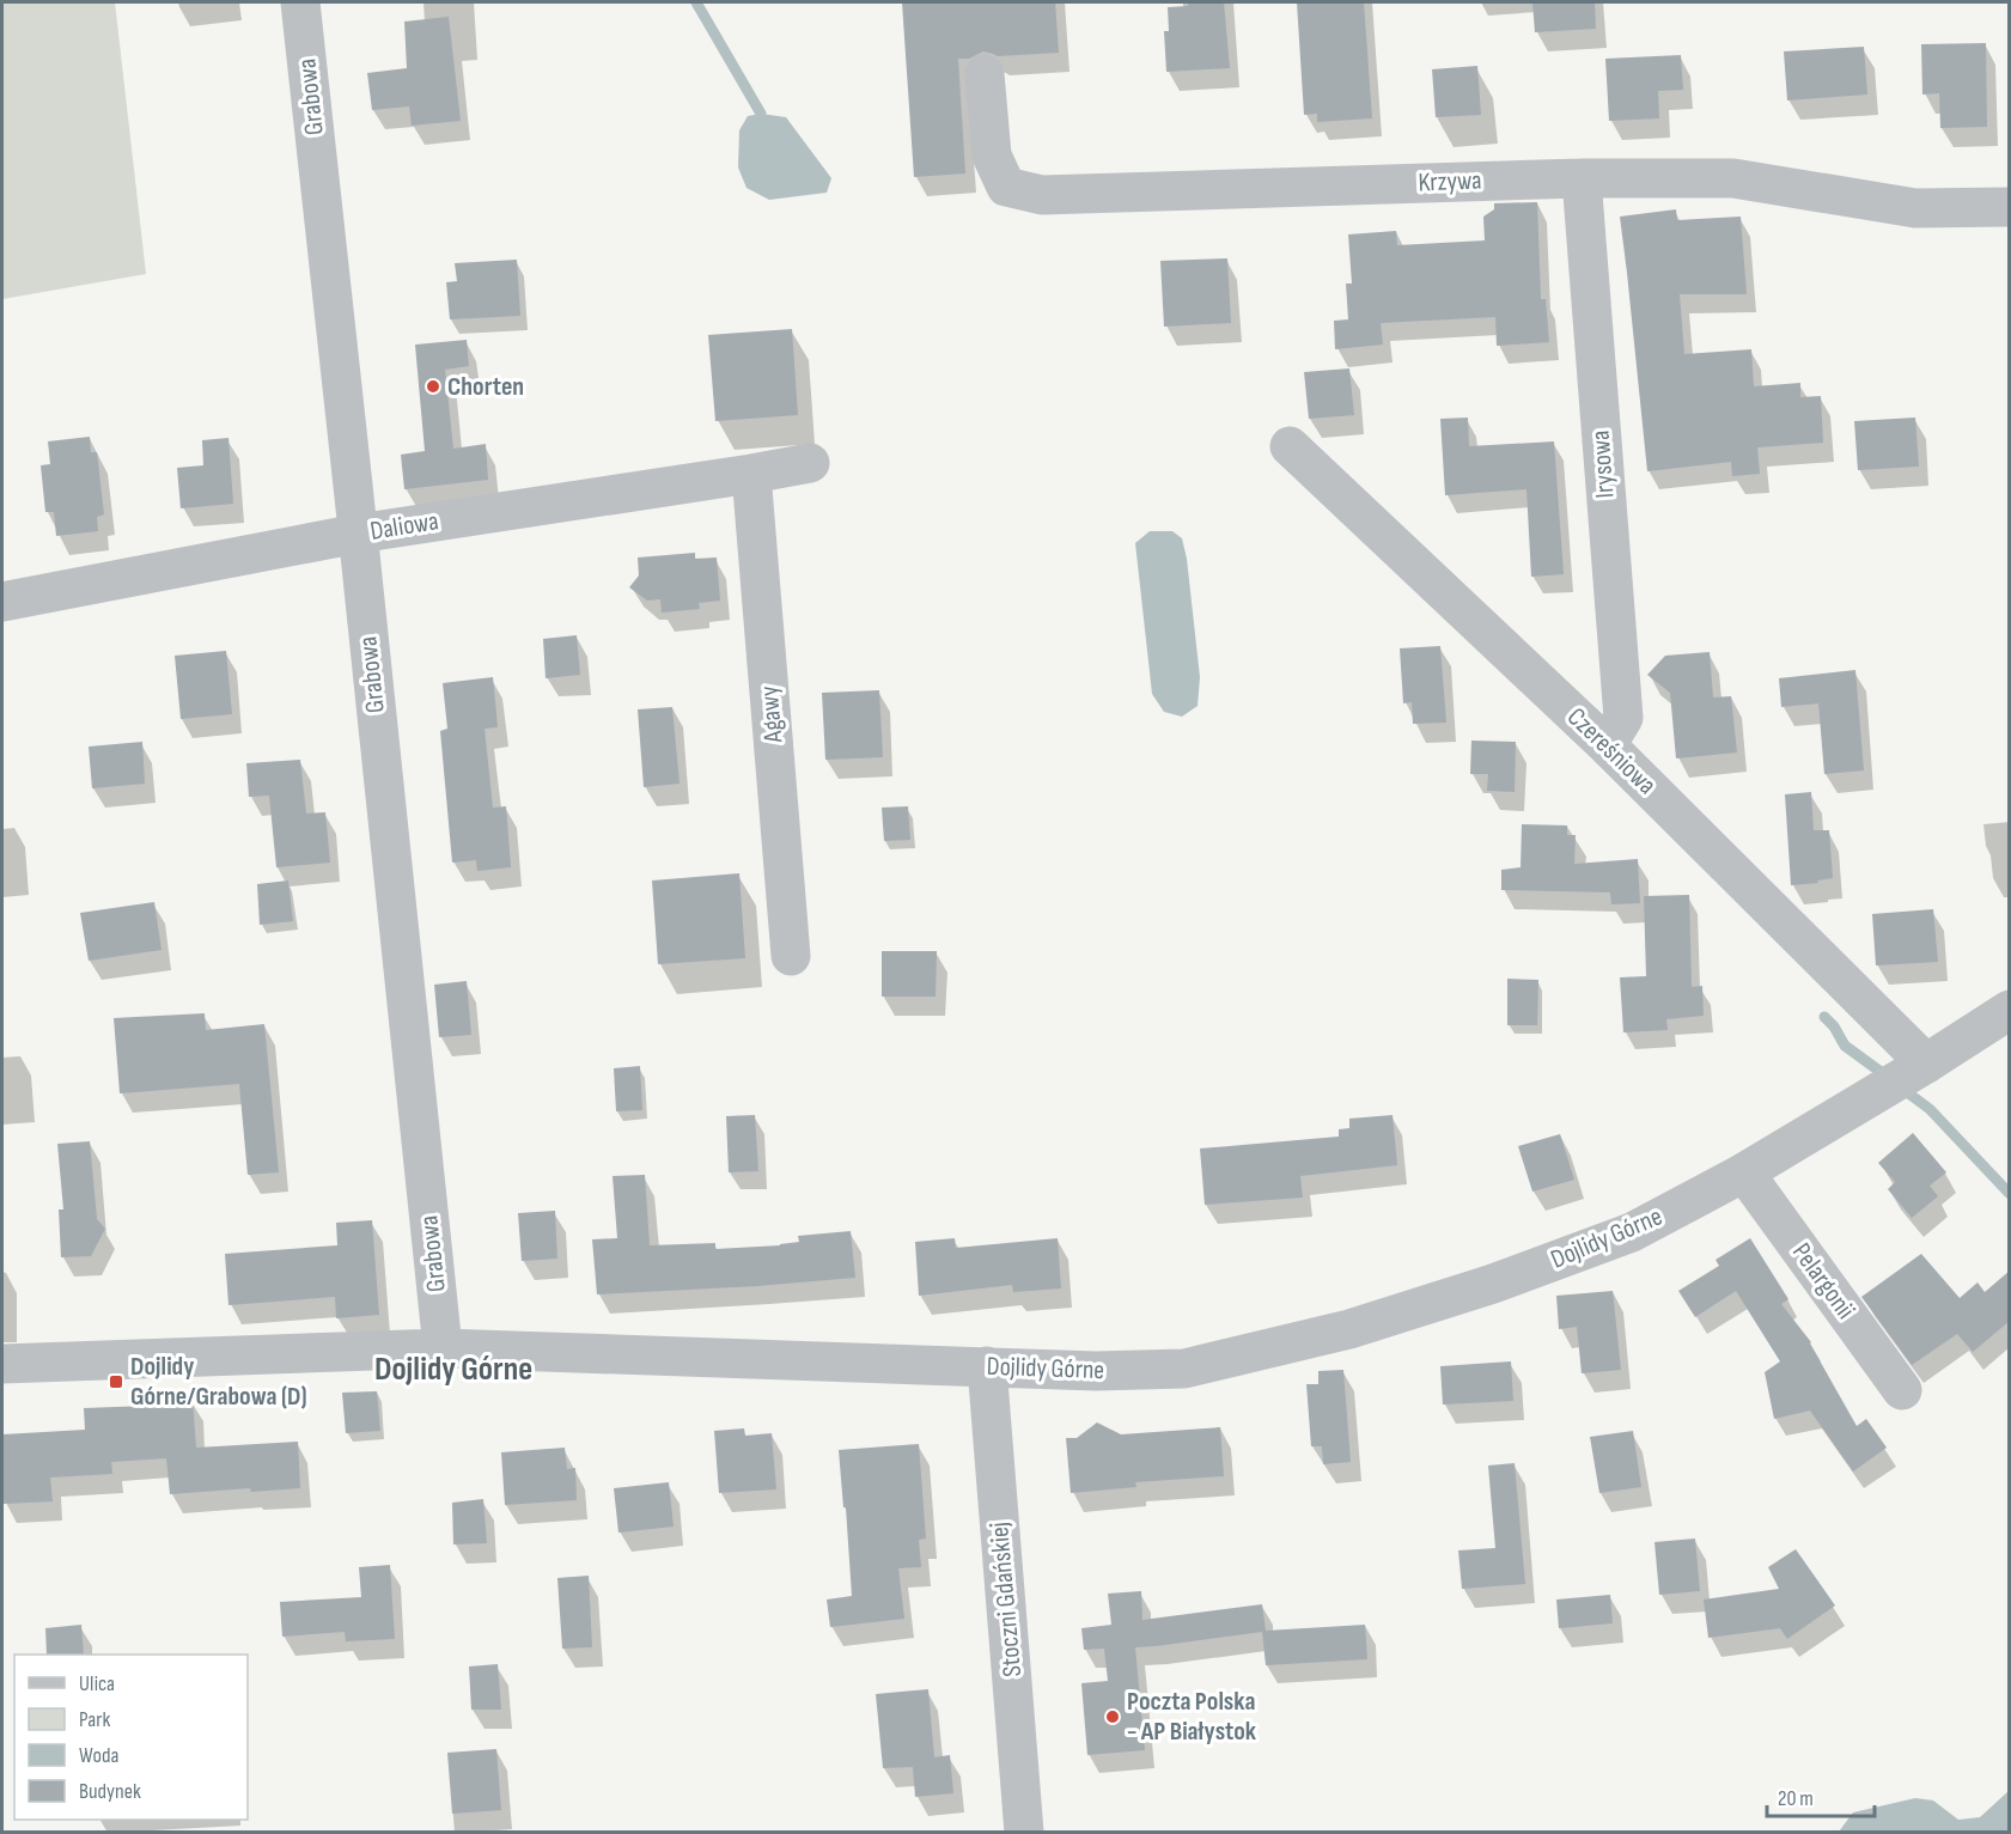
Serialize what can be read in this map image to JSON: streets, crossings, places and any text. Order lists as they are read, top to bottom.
{
  "streets": {
    "street": [
      "Grabowa",
      "Krzywa",
      "Irysowa",
      "Daliowa",
      "Agawy",
      "Czereśniowa",
      "Dojlidy Górne",
      "Pelargonii",
      "Stoczni Gdańskiej"
    ]
  },
  "crossings": [
    ["Grabowa", "Daliowa"],
    ["Grabowa", "Dojlidy Górne"],
    ["Krzywa", "Irysowa"],
    ["Irysowa", "Czereśniowa"],
    ["Daliowa", "Agawy"],
    ["Czereśniowa", "Dojlidy Górne"],
    ["Dojlidy Górne", "Pelargonii"],
    ["Dojlidy Górne", "Stoczni Gdańskiej"]
  ],
  "districts": ["Dojlidy Górne"],
  "places": {
    "other": ["Chorten", "Poczta Polska - AP Białystok"],
    "transit": ["Dojlidy Górne/Grabowa (D)"]
  },
  "legend": [
    "Ulica",
    "Park",
    "Woda",
    "Budynek"
  ],
  "scale_bar": "20 m"
}
